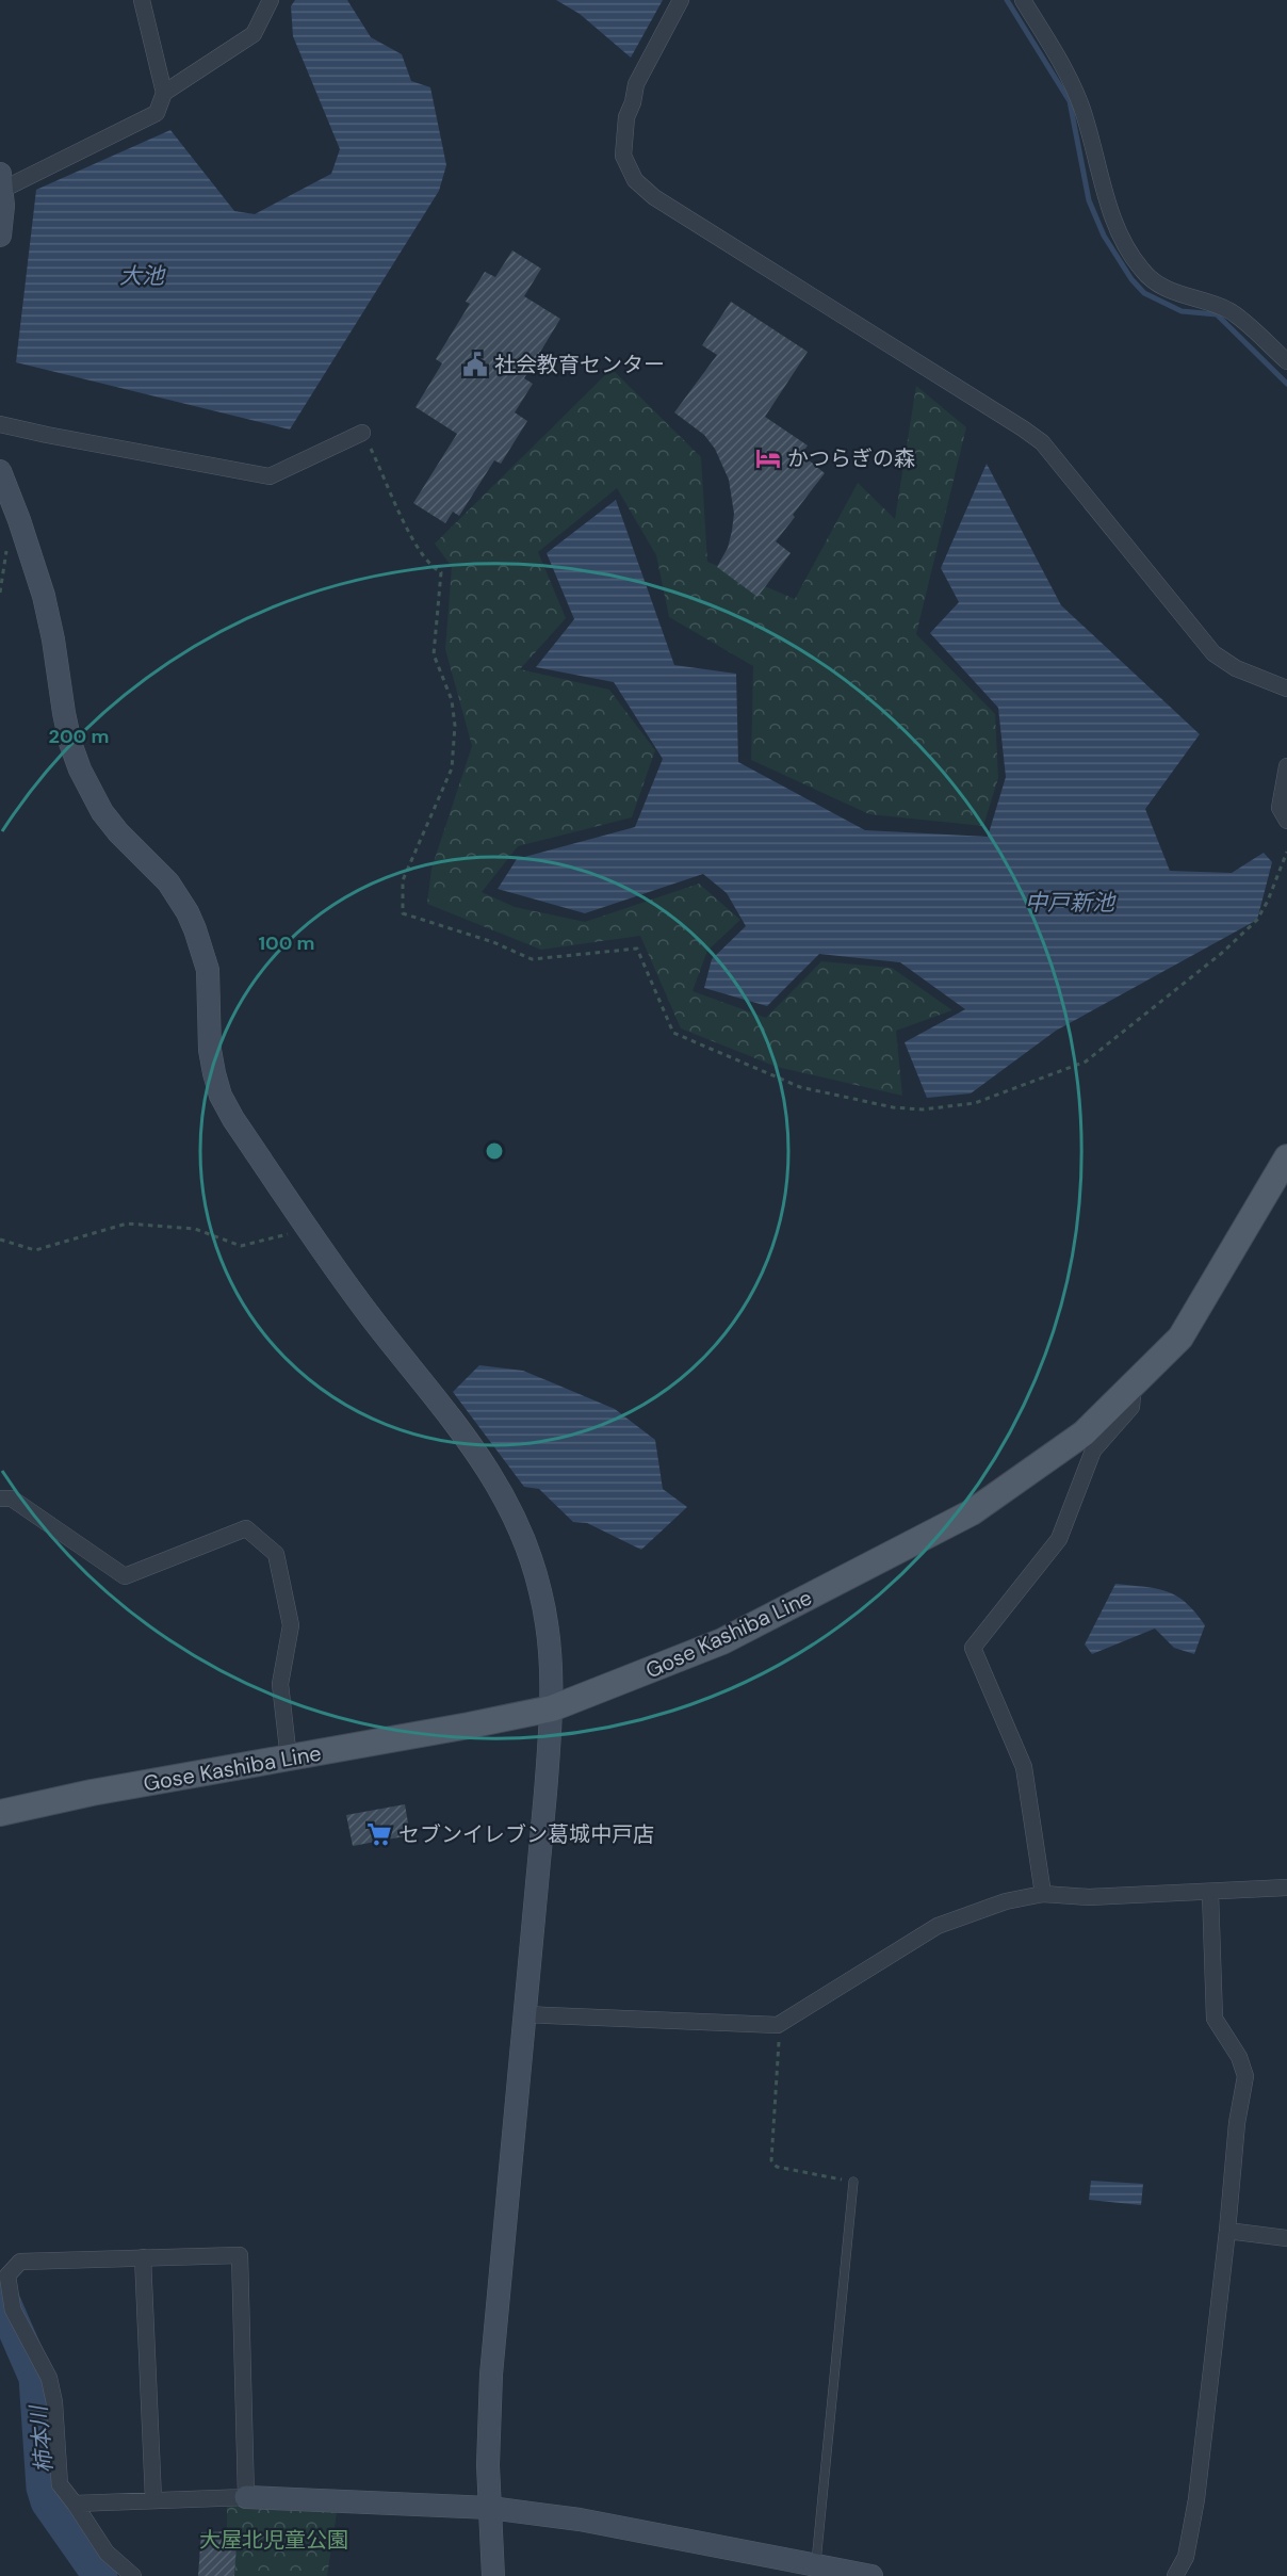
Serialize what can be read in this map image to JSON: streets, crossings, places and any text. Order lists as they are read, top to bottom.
{
  "streets": {
    "main road": ["Gose Kashiba Line"]
  },
  "water": ["大池", "中戸新池", "柿本川"],
  "parks": ["大屋北児童公園"],
  "places": {
    "public building": ["社会教育センター"],
    "hotel": ["かつらぎの森"],
    "supermarket": ["セブンイレブン葛城中戸店"]
  },
  "rings": ["200 m", "100 m"]
}
